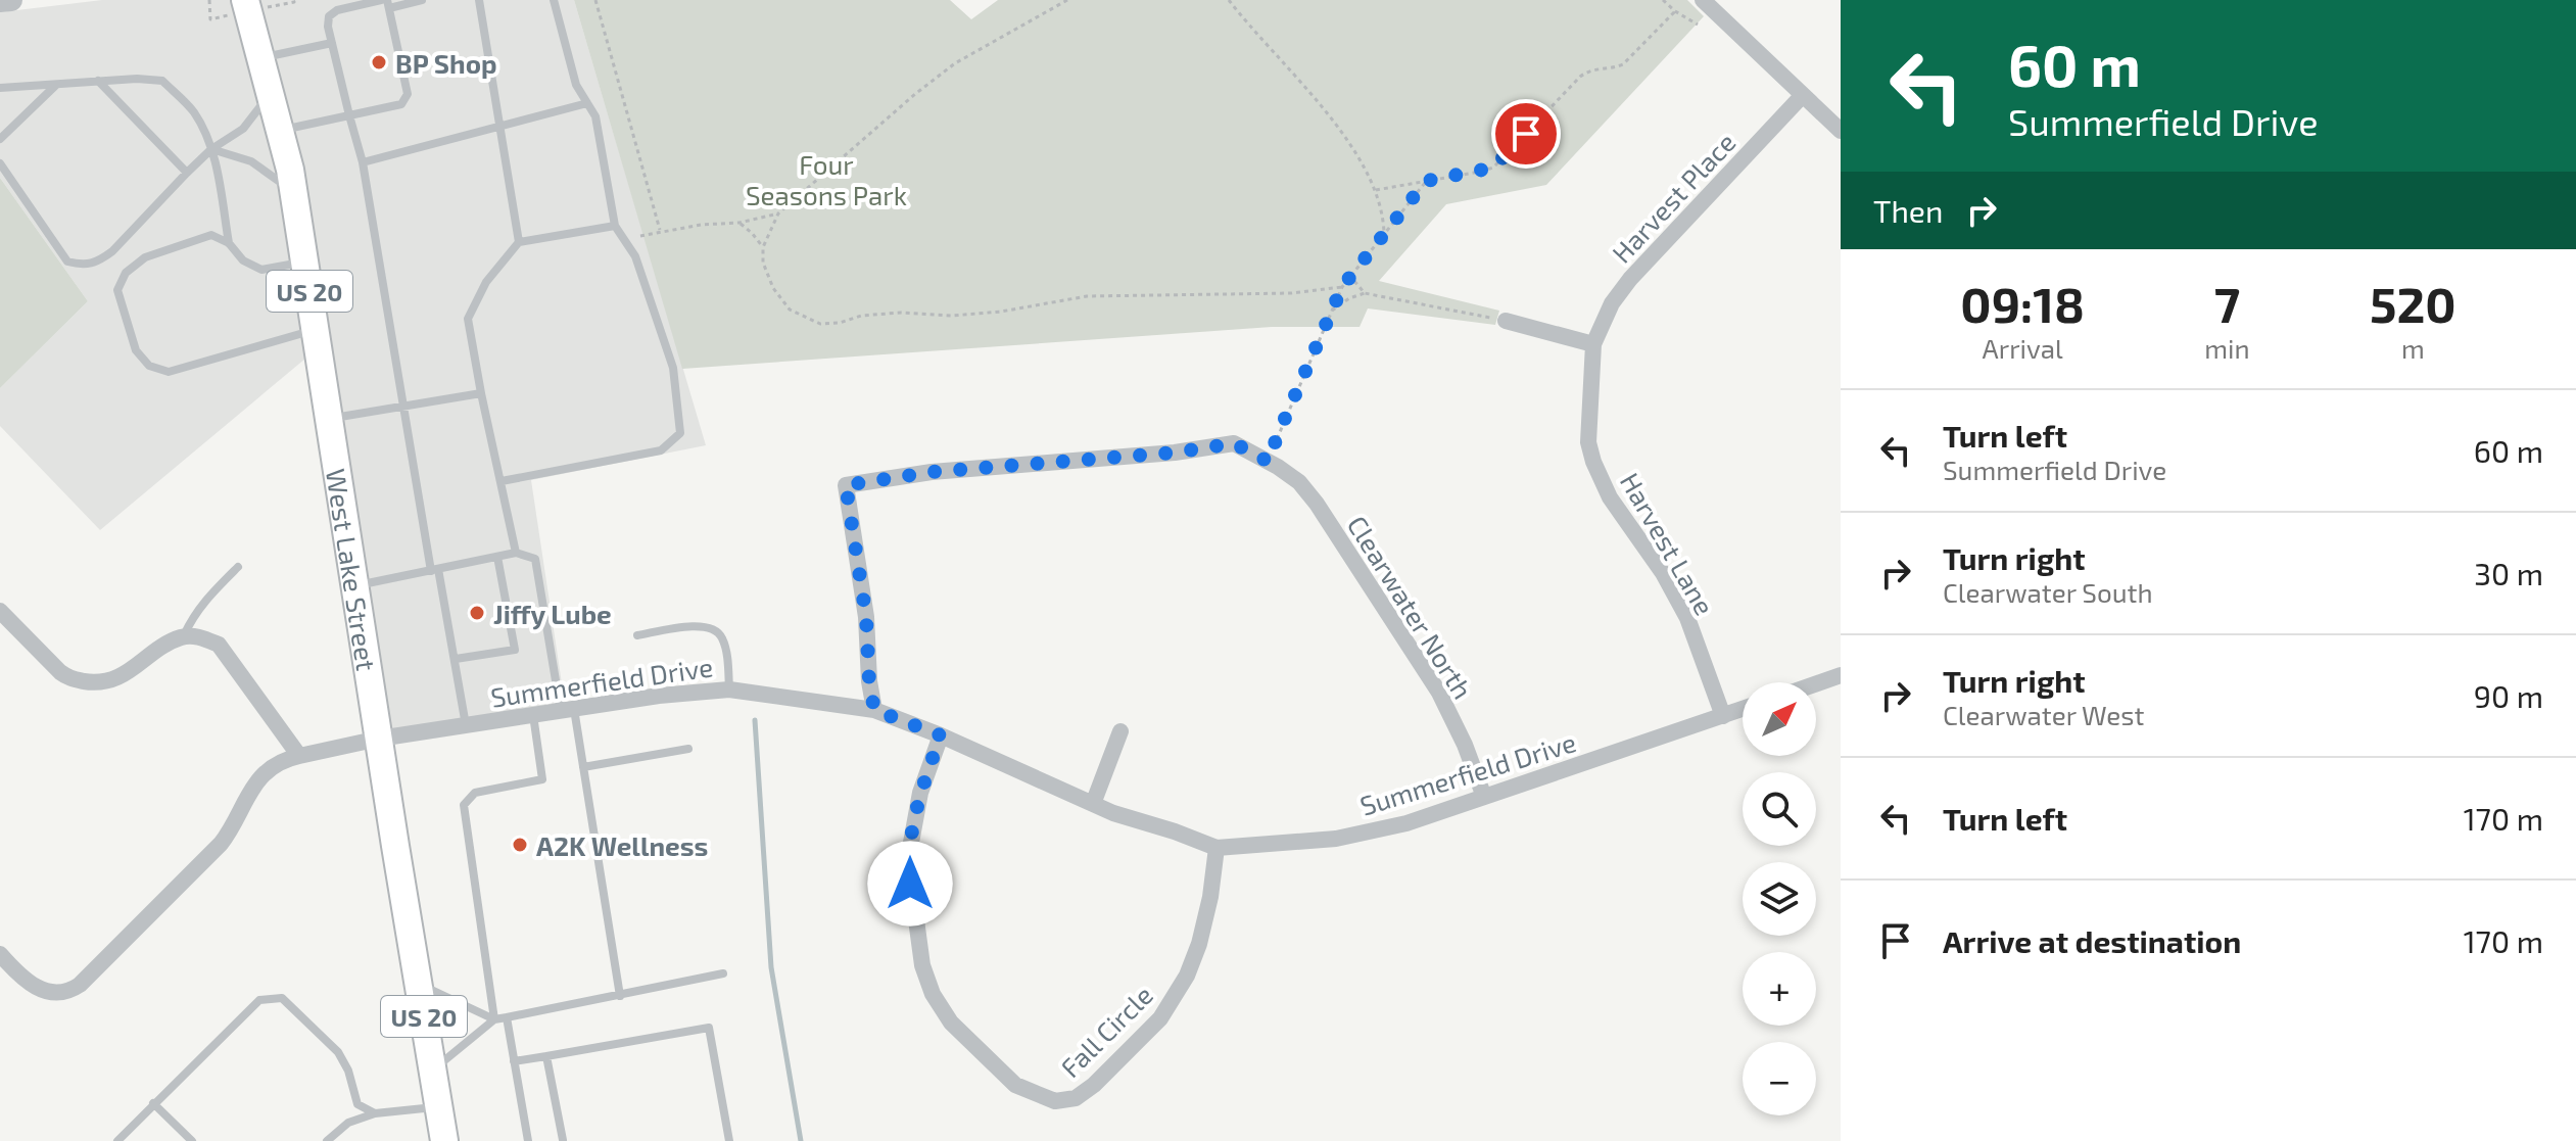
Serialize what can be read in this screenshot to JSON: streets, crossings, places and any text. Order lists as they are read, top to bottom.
{
  "streets": {
    "main road": ["US 20", "West Lake Street"],
    "street": [
      "Harvest Place",
      "Harvest Lane",
      "Clearwater North",
      "Summerfield Drive",
      "Fall Circle"
    ]
  },
  "crossings": [
    ["Harvest Place", "Harvest Lane"],
    ["Harvest Lane", "Summerfield Drive"],
    ["West Lake Street", "Summerfield Drive"],
    ["Clearwater North", "Summerfield Drive"],
    ["Summerfield Drive", "Fall Circle"]
  ],
  "parks": ["Four Seasons Park"],
  "places": ["BP Shop", "Jiffy Lube", "A2K Wellness"],
  "north": "top right",
  "page": {
    "turn": ["60 m", "Summerfield Drive"],
    "then": "Then",
    "eta": [
      "09:18",
      "Arrival",
      "7",
      "min",
      "520",
      "m"
    ],
    "list": [
      {
        "name": "Turn left",
        "note": "Summerfield Drive",
        "value": "60 m"
      },
      {
        "name": "Turn right",
        "note": "Clearwater South",
        "value": "30 m"
      },
      {
        "name": "Turn right",
        "note": "Clearwater West",
        "value": "90 m"
      },
      {
        "name": "Turn left",
        "value": "170 m"
      },
      {
        "name": "Arrive at destination",
        "value": "170 m"
      }
    ],
    "map_buttons": ["+", "−"]
  }
}
